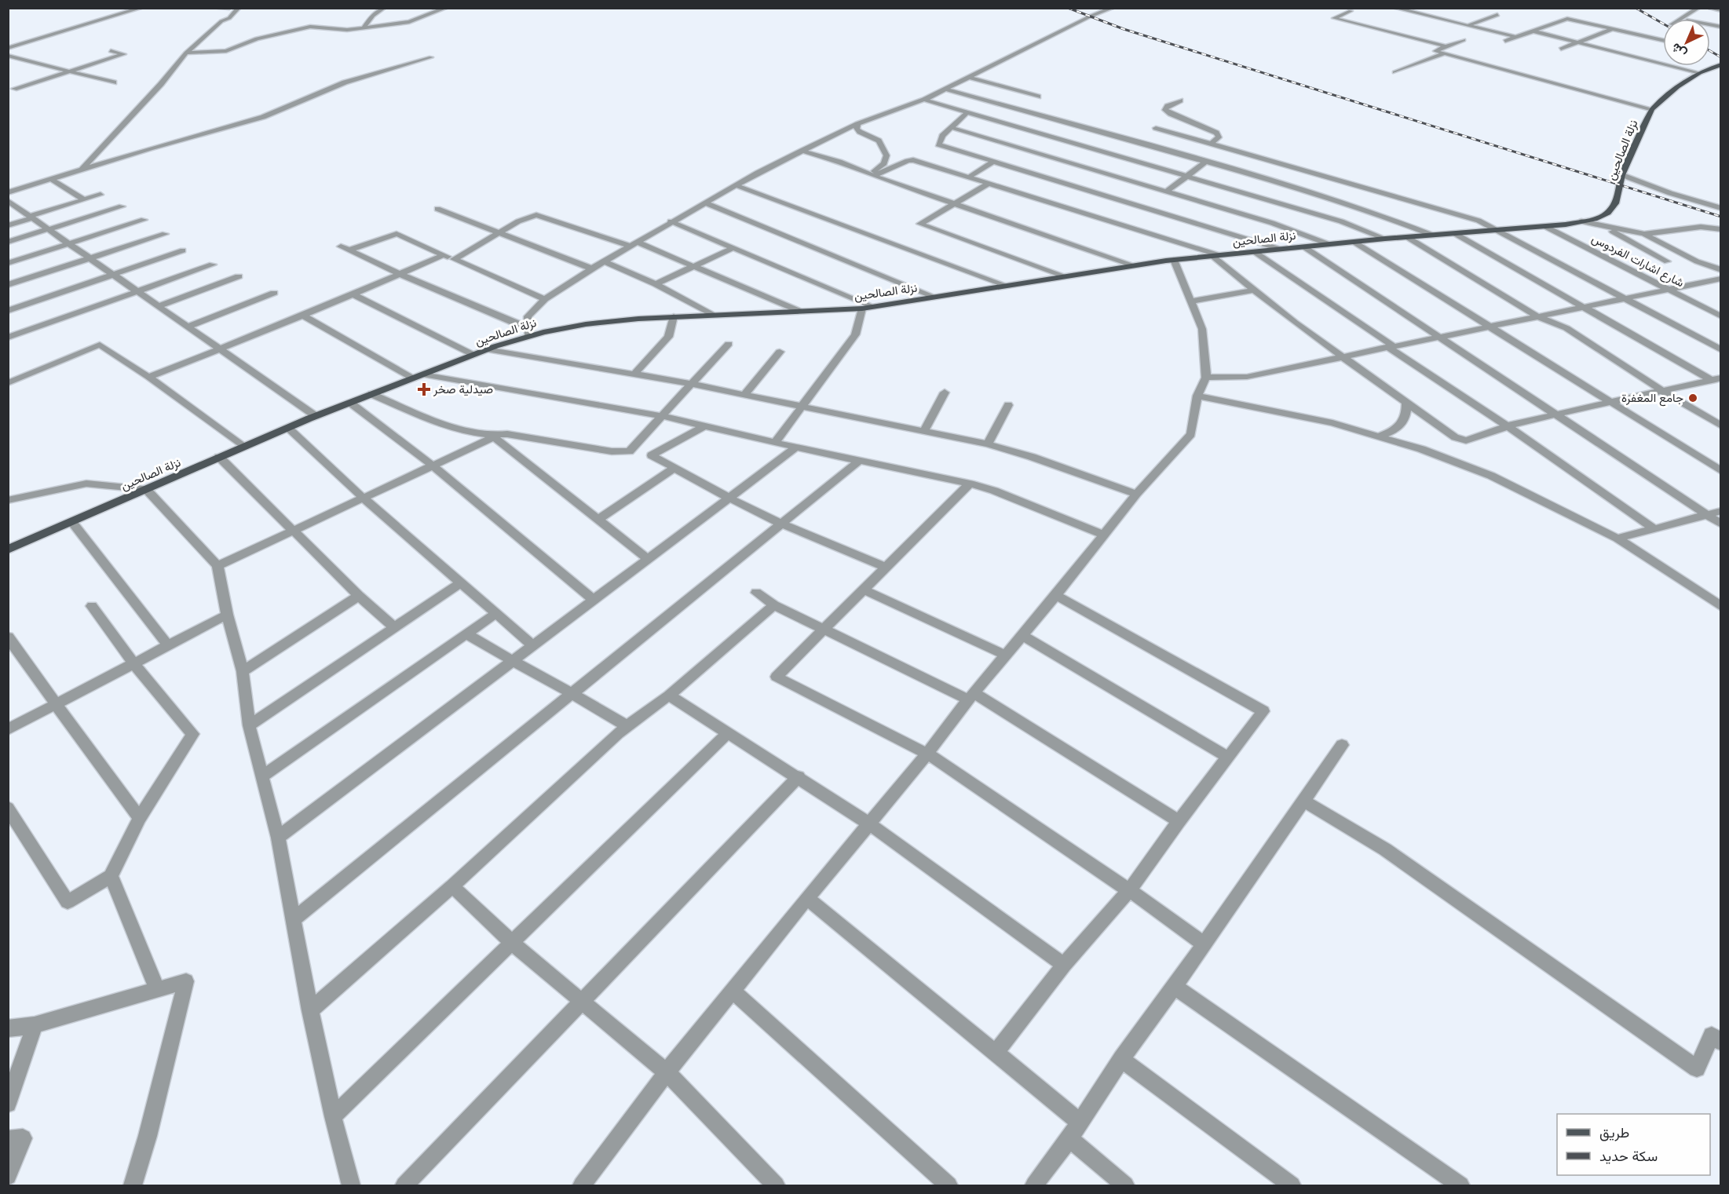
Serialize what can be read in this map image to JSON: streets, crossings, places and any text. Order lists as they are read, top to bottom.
{
  "streets": {
    "main road": ["نزلة الصالحين"],
    "street": ["شارع اشارات الفردوس"]
  },
  "crossings": [
    ["نزلة الصالحين", "شارع اشارات الفردوس"]
  ],
  "places": {
    "health": ["صيدلية صخر"],
    "other": ["جامع المغفرة"]
  },
  "legend": ["طريق", "سكة حديد"],
  "north": "bottom left"
}
